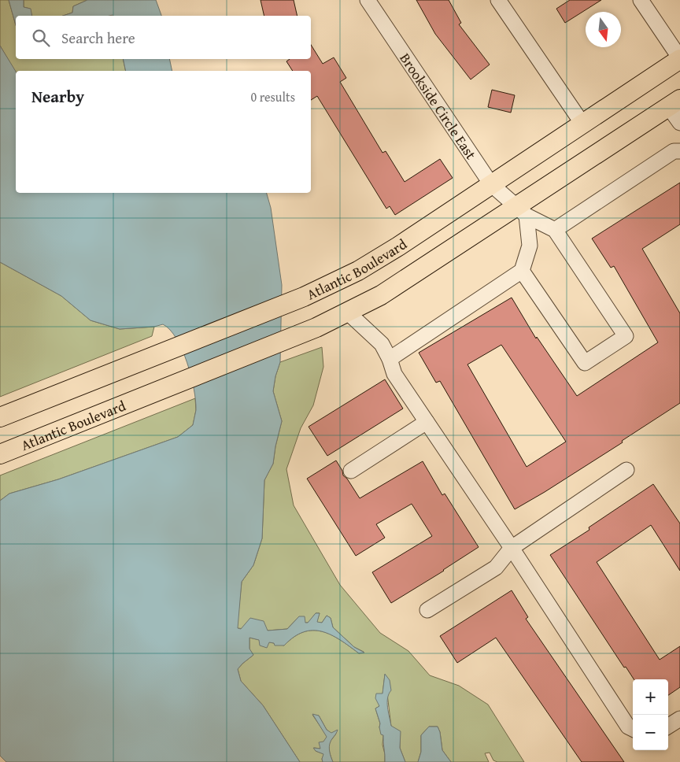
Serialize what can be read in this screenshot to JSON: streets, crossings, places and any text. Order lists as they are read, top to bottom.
{
  "streets": {
    "main road": ["Atlantic Boulevard"],
    "street": ["Brookside Circle East"]
  },
  "crossings": [
    ["Brookside Circle East", "Atlantic Boulevard"]
  ],
  "north": "bottom",
  "page": {
    "search": "Search here",
    "heading": ["Nearby", "0 results"],
    "map_buttons": ["+", "−"]
  }
}
